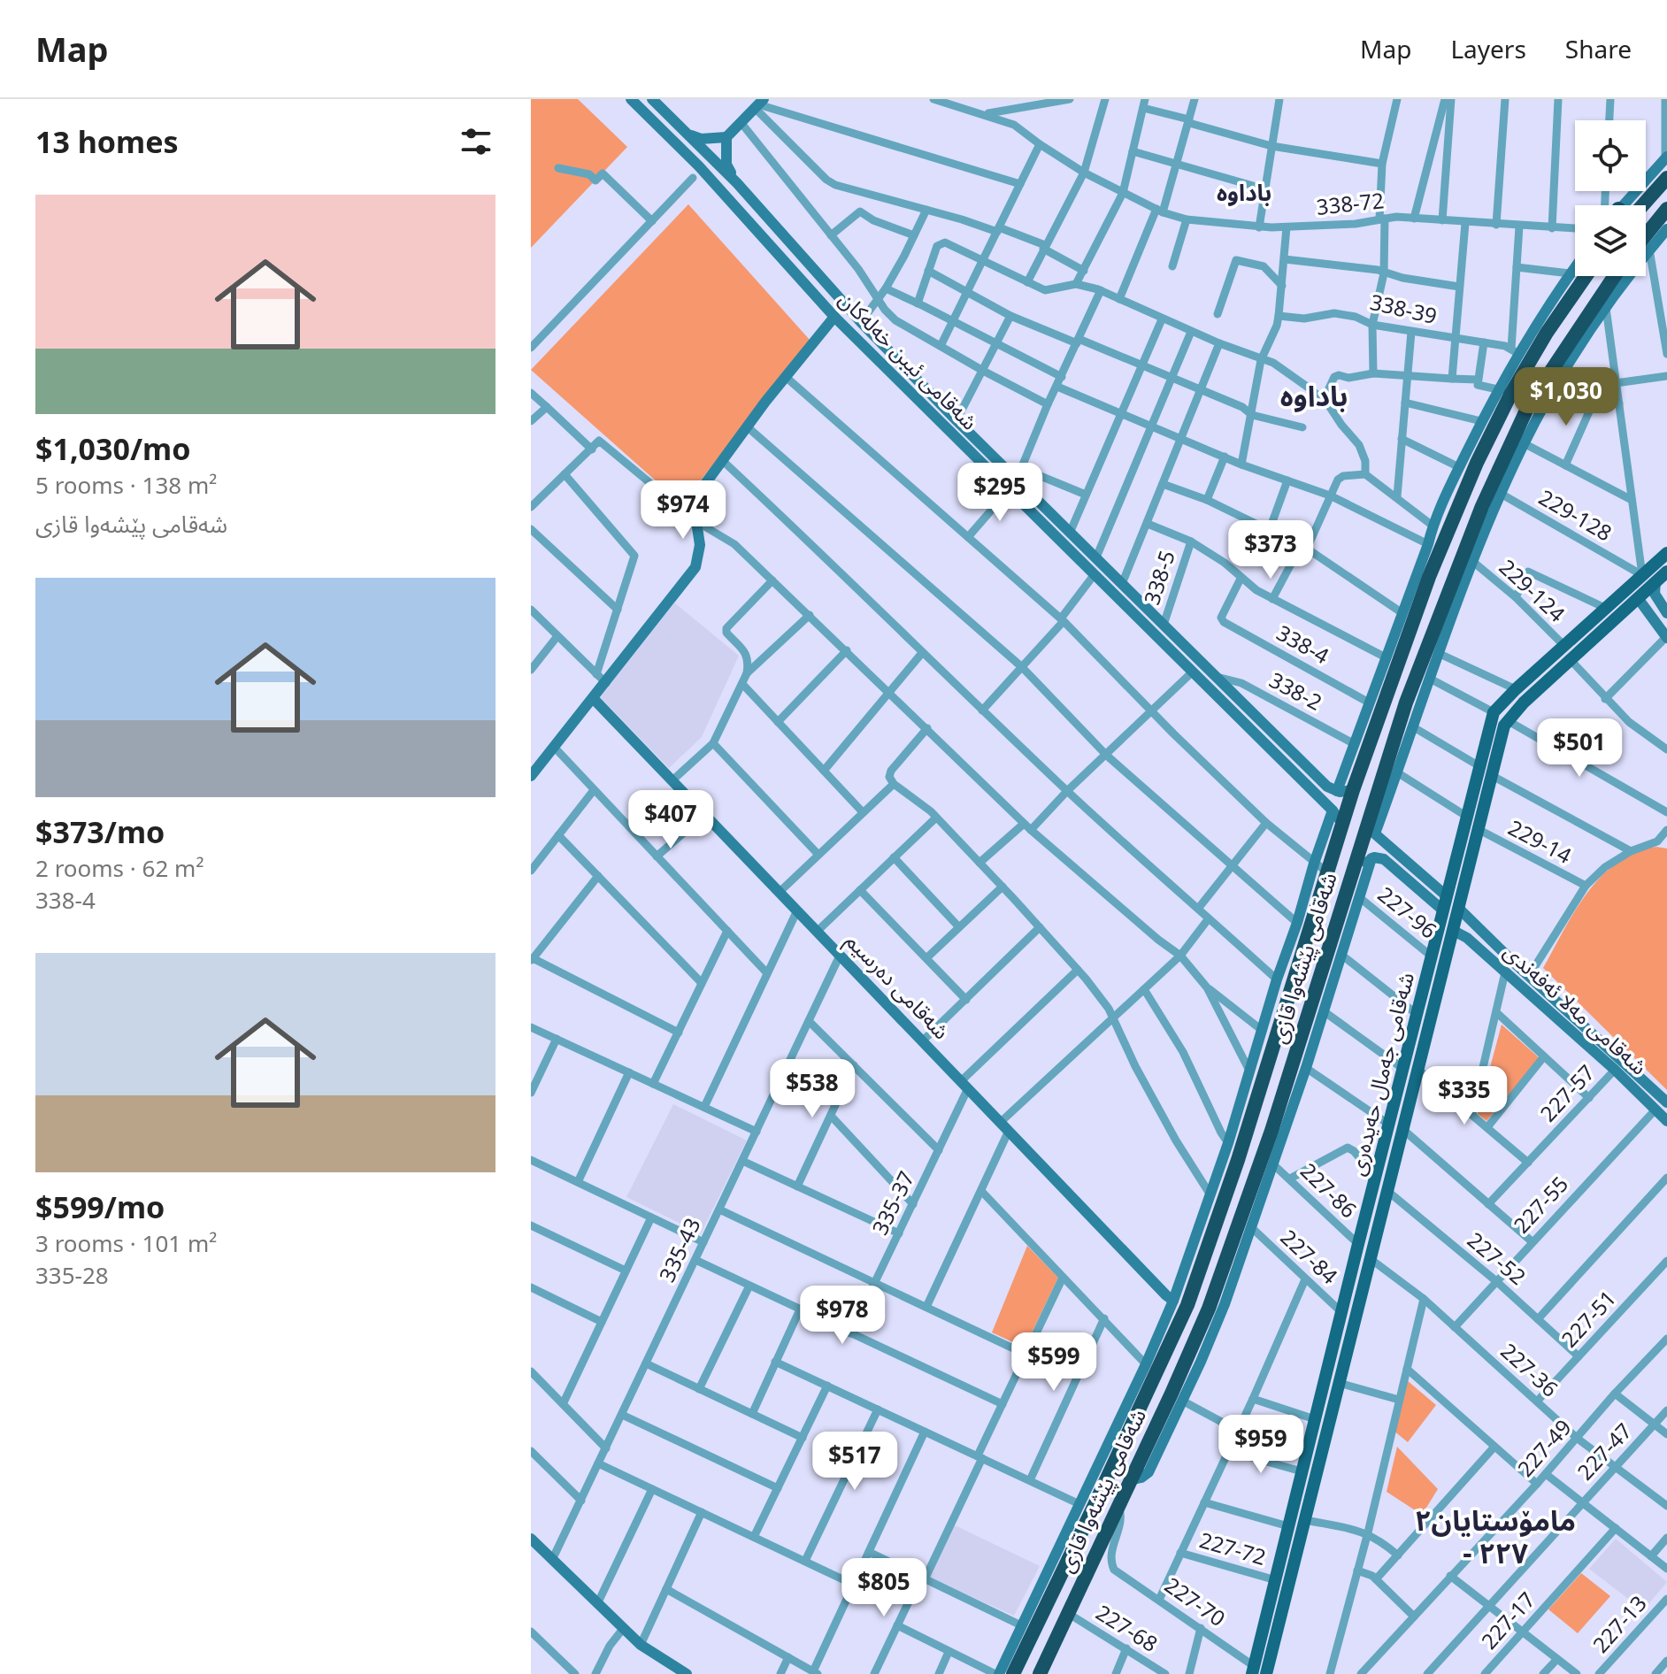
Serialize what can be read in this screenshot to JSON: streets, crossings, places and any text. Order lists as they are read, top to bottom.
{
  "streets": {
    "highway": ["شەقامی پێشەوا قازی"],
    "main road": ["شەقامی جەمال حەیدەری"],
    "street": [
      "338-72",
      "338-39",
      "شەقامی ئیبن خەلەکان",
      "229-128",
      "338-5",
      "229-124",
      "338-4",
      "338-2",
      "229-14",
      "227-96",
      "شەقامی دەرسیم",
      "شەقامی مەلا ئەفەندی",
      "227-57",
      "227-86",
      "335-37",
      "227-55",
      "335-43",
      "227-84",
      "227-52",
      "227-51",
      "227-36",
      "227-49",
      "227-47",
      "227-72",
      "227-70",
      "227-17",
      "227-13",
      "227-68"
    ]
  },
  "crossings": [
    ["شەقامی ئیبن خەلەکان", "338-5"],
    ["شەقامی ئیبن خەلەکان", "338-2"],
    ["شەقامی ئیبن خەلەکان", "شەقامی پێشەوا قازی"],
    ["229-128", "شەقامی پێشەوا قازی"],
    ["229-128", "شەقامی جەمال حەیدەری"],
    ["229-124", "شەقامی جەمال حەیدەری"],
    ["229-14", "شەقامی جەمال حەیدەری"],
    ["227-96", "شەقامی جەمال حەیدەری"],
    ["شەقامی پێشەوا قازی", "شەقامی دەرسیم"],
    ["شەقامی پێشەوا قازی", "227-86"],
    ["شەقامی پێشەوا قازی", "227-70"],
    ["شەقامی پێشەوا قازی", "227-68"],
    ["شەقامی دەرسیم", "335-37"],
    ["شەقامی دەرسیم", "335-43"],
    ["شەقامی مەلا ئەفەندی", "شەقامی جەمال حەیدەری"],
    ["شەقامی مەلا ئەفەندی", "227-57"],
    ["شەقامی مەلا ئەفەندی", "227-55"],
    ["شەقامی جەمال حەیدەری", "227-86"],
    ["شەقامی جەمال حەیدەری", "227-84"],
    ["شەقامی جەمال حەیدەری", "227-52"],
    ["شەقامی جەمال حەیدەری", "227-36"],
    ["شەقامی جەمال حەیدەری", "227-72"],
    ["شەقامی جەمال حەیدەری", "227-70"],
    ["227-55", "227-52"],
    ["227-55", "227-36"],
    ["227-52", "227-51"],
    ["227-51", "227-36"],
    ["227-36", "227-49"],
    ["227-36", "227-47"]
  ],
  "districts": ["باداوە", "باداوە", "مامۆستایان٢ - ٢٢٧"],
  "page": {
    "header": "Map",
    "nav": ["Map", "Layers", "Share"],
    "heading": "13 homes",
    "list": [
      {
        "name": "$1,030/mo",
        "note": "5 rooms · 138 m² · شەقامی پێشەوا قازی"
      },
      {
        "name": "$373/mo",
        "note": "2 rooms · 62 m² · 338-4"
      },
      {
        "name": "$599/mo",
        "note": "3 rooms · 101 m² · 335-28"
      }
    ],
    "price": [
      "$1,030",
      "$295",
      "$974",
      "$373",
      "$501",
      "$407",
      "$538",
      "$335",
      "$978",
      "$599",
      "$959",
      "$517",
      "$805"
    ]
  }
}
